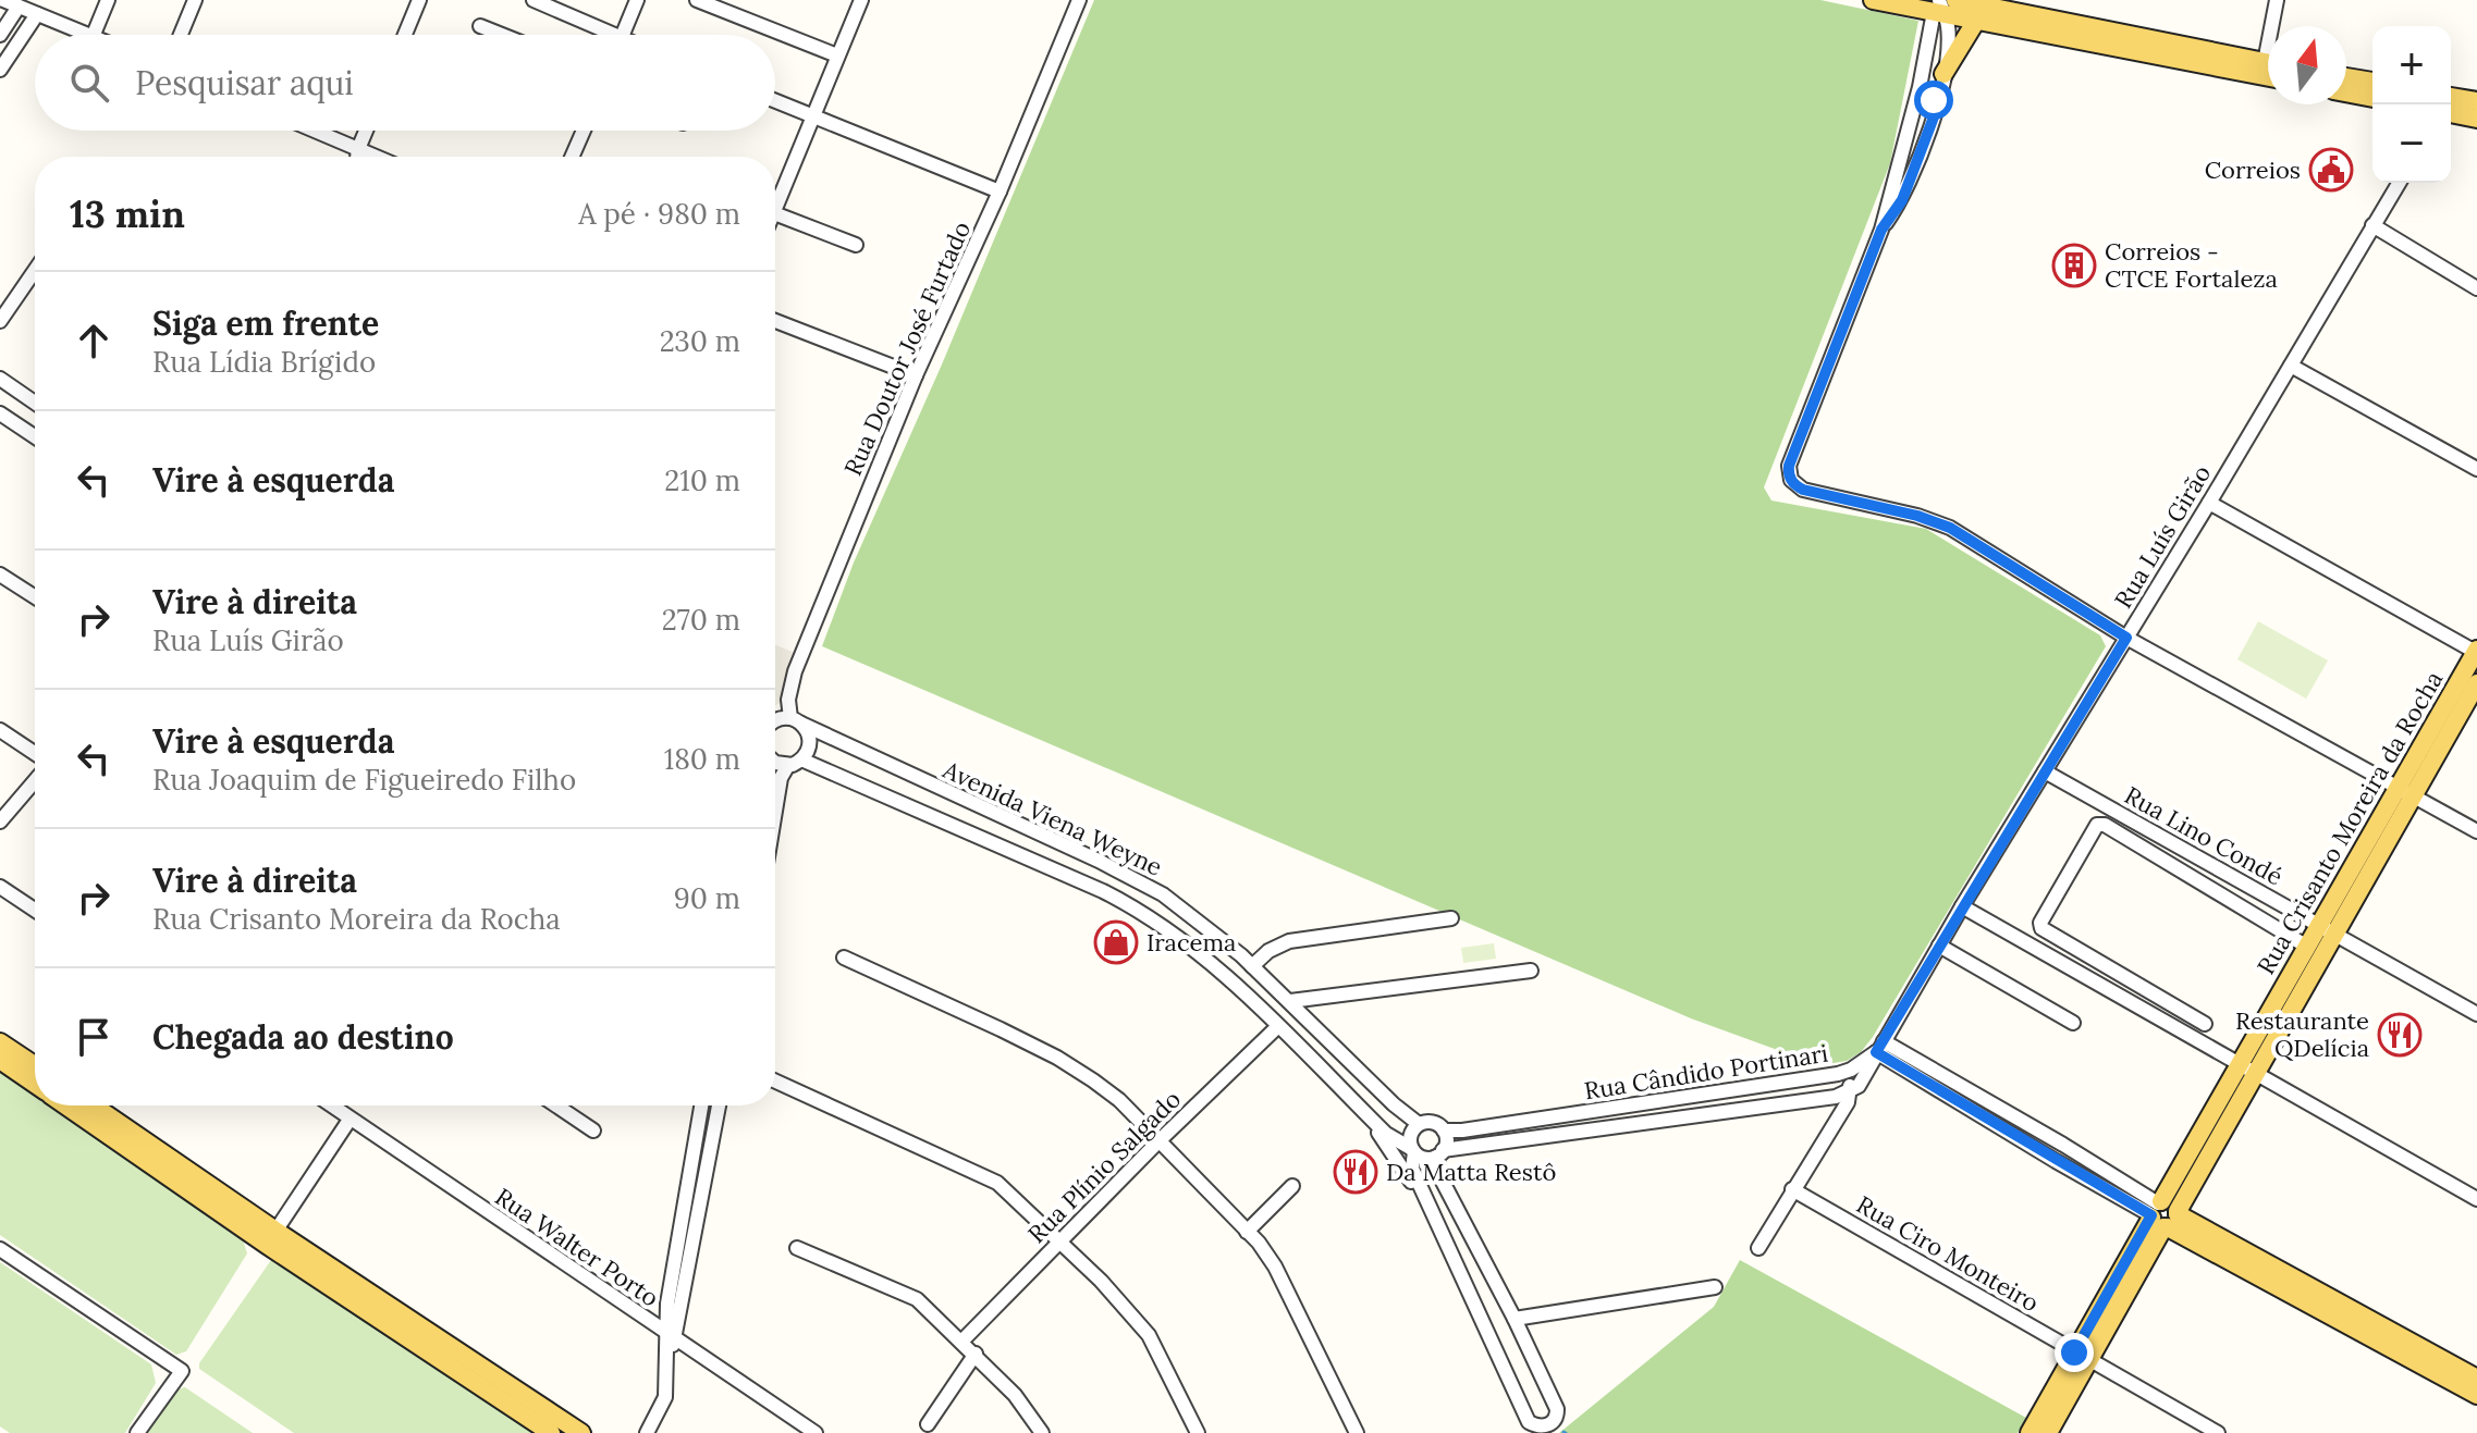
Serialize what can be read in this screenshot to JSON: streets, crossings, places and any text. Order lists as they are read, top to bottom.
{
  "streets": {
    "main road": ["Rua Crisanto Moreira da Rocha"],
    "street": [
      "Rua Doutor José Furtado",
      "Rua Luís Girão",
      "Avenida Viena Weyne",
      "Rua Lino Condé",
      "Rua Cândido Portinari",
      "Rua Plínio Salgado",
      "Rua Walter Porto",
      "Rua Ciro Monteiro"
    ]
  },
  "crossings": [
    ["Rua Doutor José Furtado", "Avenida Viena Weyne"],
    ["Rua Luís Girão", "Rua Lino Condé"],
    ["Rua Luís Girão", "Rua Cândido Portinari"],
    ["Avenida Viena Weyne", "Rua Cândido Portinari"],
    ["Avenida Viena Weyne", "Rua Plínio Salgado"],
    ["Rua Crisanto Moreira da Rocha", "Rua Lino Condé"],
    ["Rua Crisanto Moreira da Rocha", "Rua Ciro Monteiro"]
  ],
  "places": {
    "public building": ["Correios"],
    "building": ["Correios - CTCE Fortaleza"],
    "shop": ["Iracema"],
    "restaurant": ["Restaurante QDelícia", "Da Matta Restô"]
  },
  "north": "top",
  "page": {
    "map_buttons": ["+", "−"],
    "search": "Pesquisar aqui",
    "heading": ["13 min", "A pé · 980 m"],
    "list": [
      ["Siga em frente", "Rua Lídia Brígido", "230 m"],
      ["Vire à esquerda", "210 m"],
      ["Vire à direita", "Rua Luís Girão", "270 m"],
      ["Vire à esquerda", "Rua Joaquim de Figueiredo Filho", "180 m"],
      ["Vire à direita", "Rua Crisanto Moreira da Rocha", "90 m"],
      "Chegada ao destino"
    ]
  }
}
